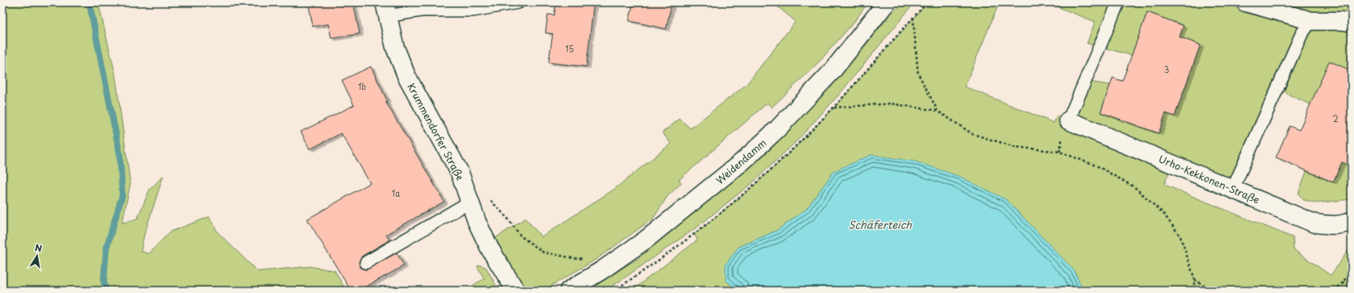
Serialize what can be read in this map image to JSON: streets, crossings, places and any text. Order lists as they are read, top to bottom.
{
  "streets": {
    "street": ["Krummendorfer Straße", "Weidendamm", "Urho-Kekkonen-Straße"]
  },
  "water": ["Schäferteich"],
  "house_numbers": [
    "15",
    "3",
    "1b",
    "2",
    "1a"
  ],
  "north": "top"
}
